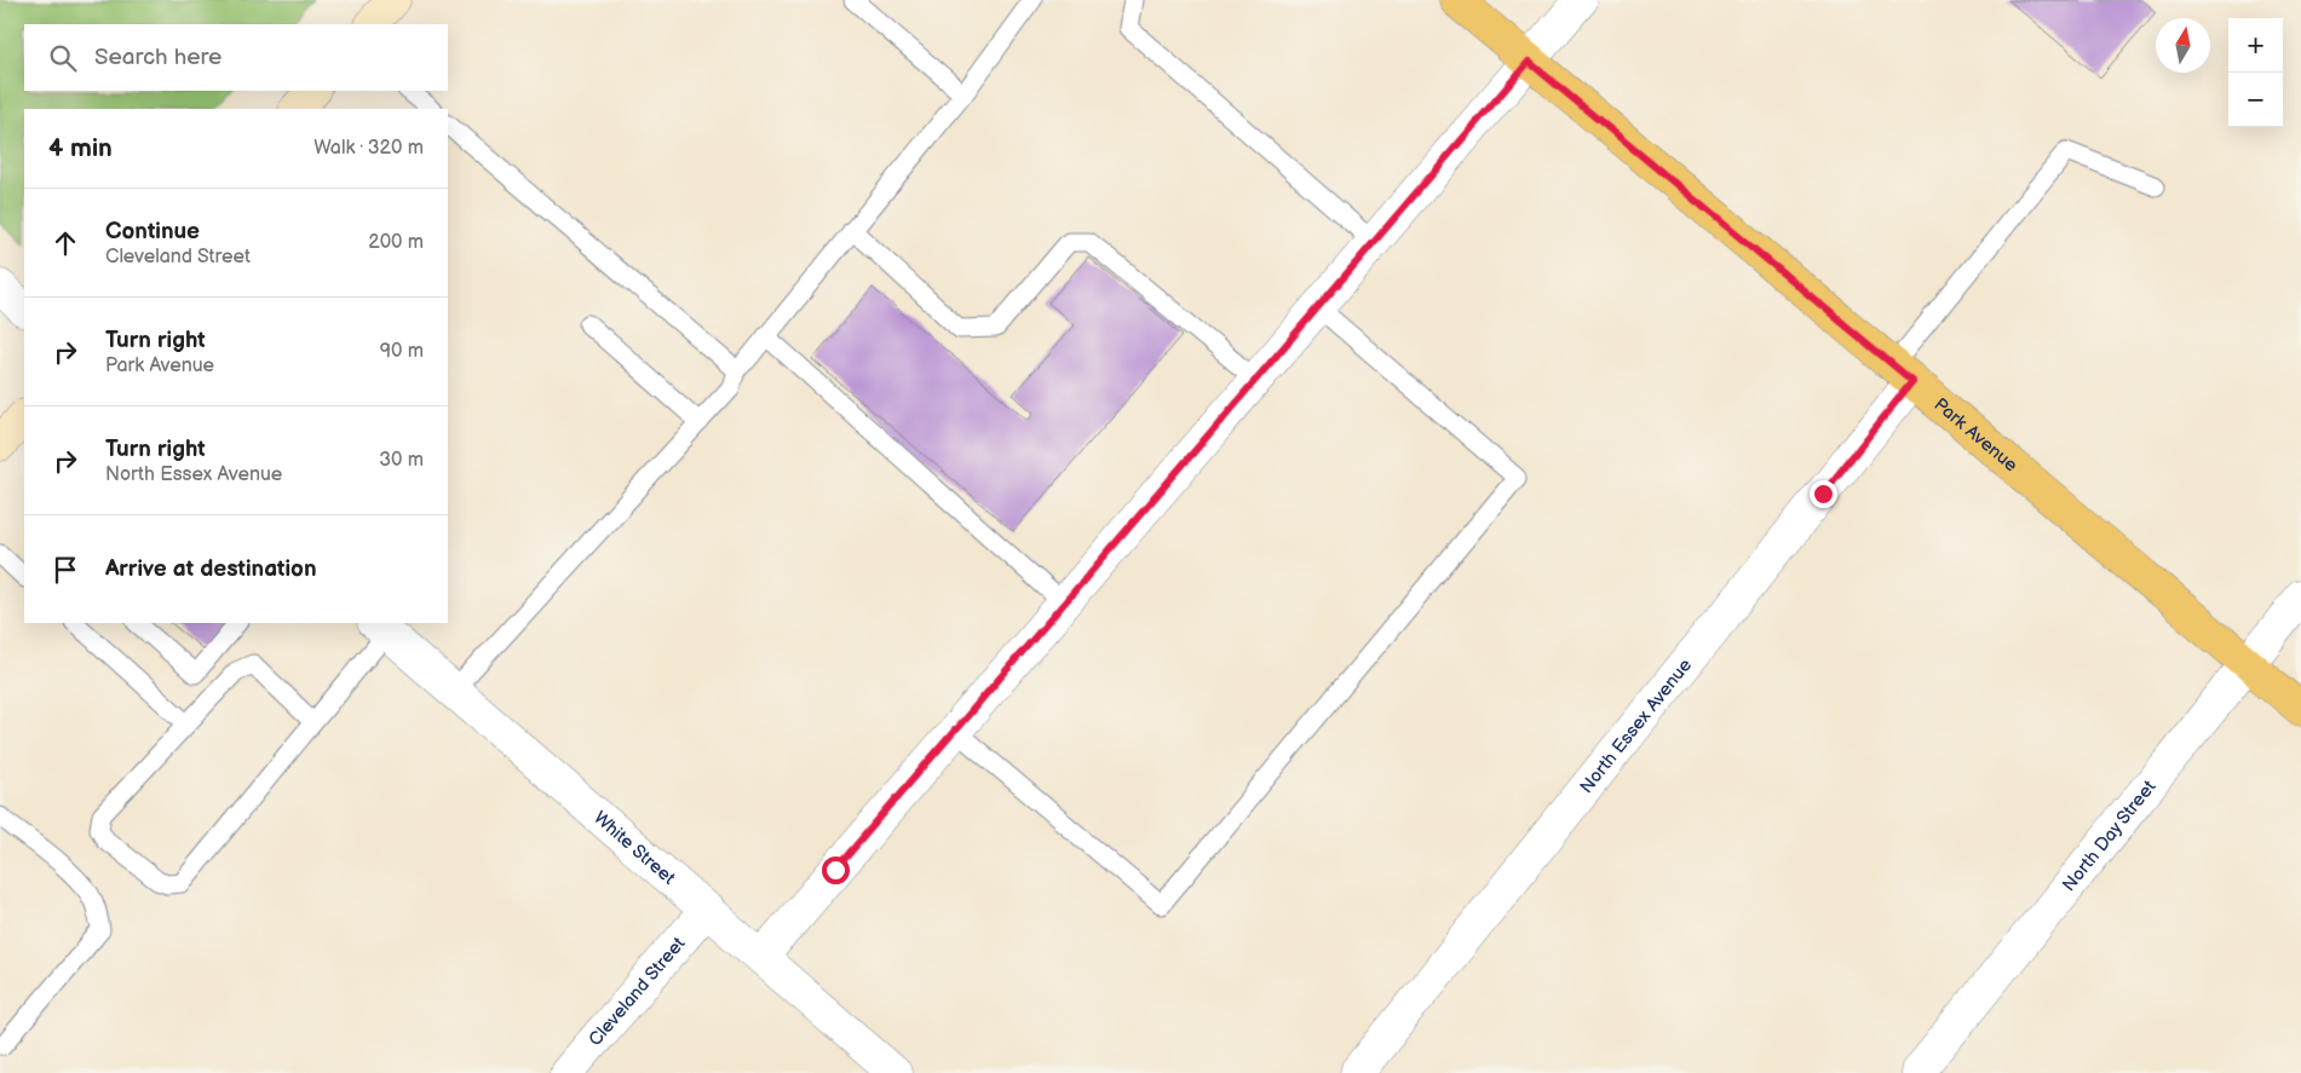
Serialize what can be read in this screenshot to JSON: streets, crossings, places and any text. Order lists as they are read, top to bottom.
{
  "streets": {
    "main road": ["Park Avenue"],
    "street": [
      "North Essex Avenue",
      "North Day Street",
      "White Street",
      "Cleveland Street"
    ]
  },
  "crossings": [
    ["Park Avenue", "North Essex Avenue"],
    ["Park Avenue", "North Day Street"],
    ["White Street", "Cleveland Street"]
  ],
  "north": "top",
  "page": {
    "map_buttons": ["+", "−"],
    "search": "Search here",
    "heading": ["4 min", "Walk · 320 m"],
    "list": [
      ["Continue", "Cleveland Street", "200 m"],
      ["Turn right", "Park Avenue", "90 m"],
      ["Turn right", "North Essex Avenue", "30 m"],
      "Arrive at destination"
    ]
  }
}
